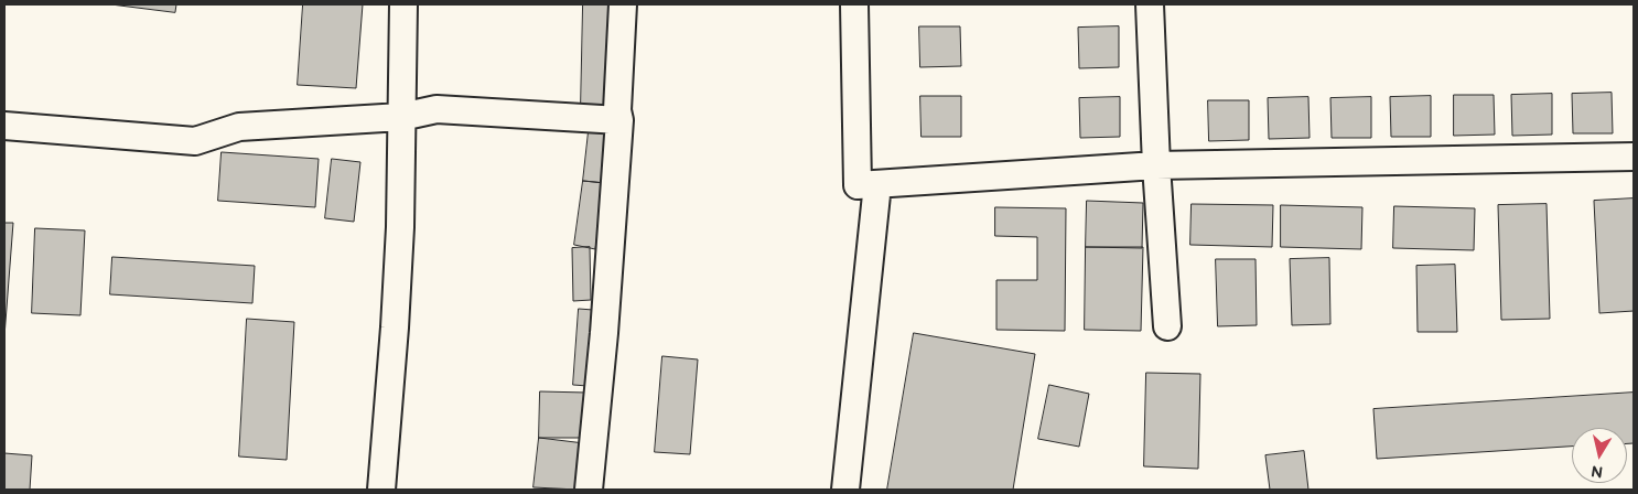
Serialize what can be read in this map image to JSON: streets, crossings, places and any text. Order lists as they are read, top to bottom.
{
  "north": "bottom"
}
